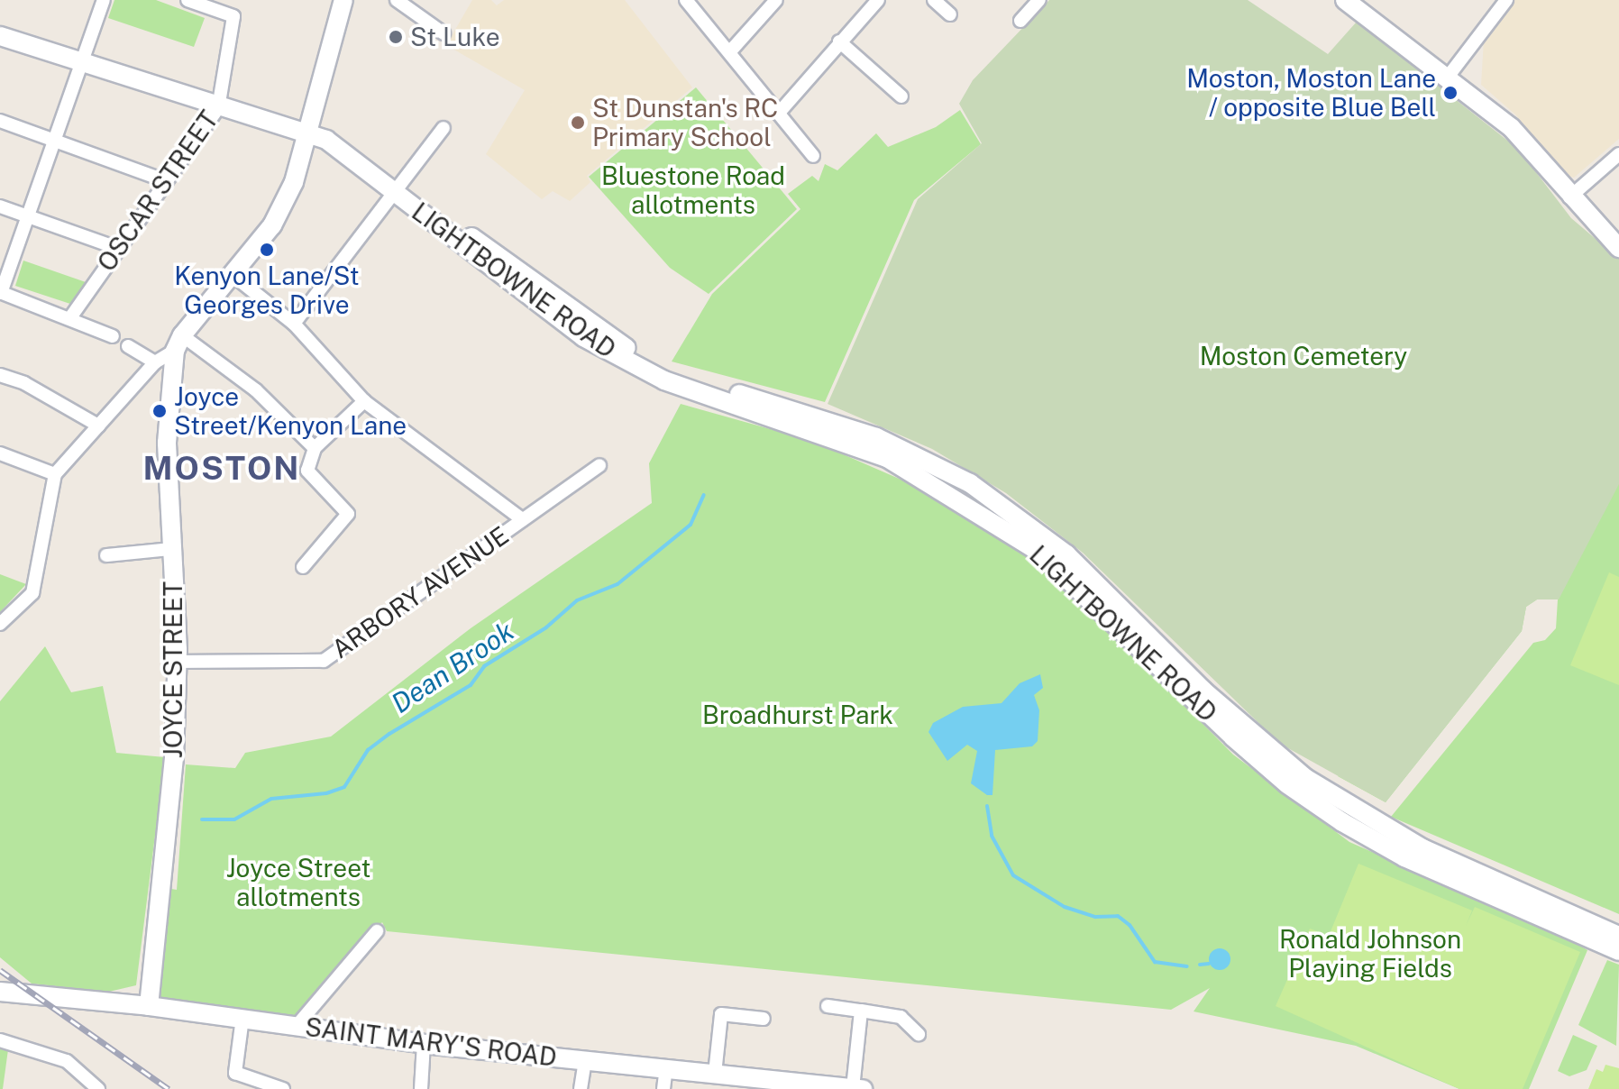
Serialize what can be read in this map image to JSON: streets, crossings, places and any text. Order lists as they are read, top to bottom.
{
  "streets": {
    "main road": ["LIGHTBOWNE ROAD", "JOYCE STREET", "SAINT MARY'S ROAD"],
    "street": ["OSCAR STREET", "ARBORY AVENUE"]
  },
  "crossings": [
    ["OSCAR STREET", "LIGHTBOWNE ROAD"],
    ["ARBORY AVENUE", "JOYCE STREET"],
    ["JOYCE STREET", "SAINT MARY'S ROAD"]
  ],
  "districts": ["MOSTON"],
  "water": ["Dean Brook"],
  "parks": [
    "Bluestone Road allotments",
    "Moston Cemetery",
    "Broadhurst Park",
    "Joyce Street allotments",
    "Ronald Johnson Playing Fields"
  ],
  "places": [
    "St Luke",
    "Moston, Moston Lane / opposite Blue Bell",
    "St Dunstan's RC Primary School",
    "Kenyon Lane/St Georges Drive",
    "Joyce Street/Kenyon Lane"
  ]
}
